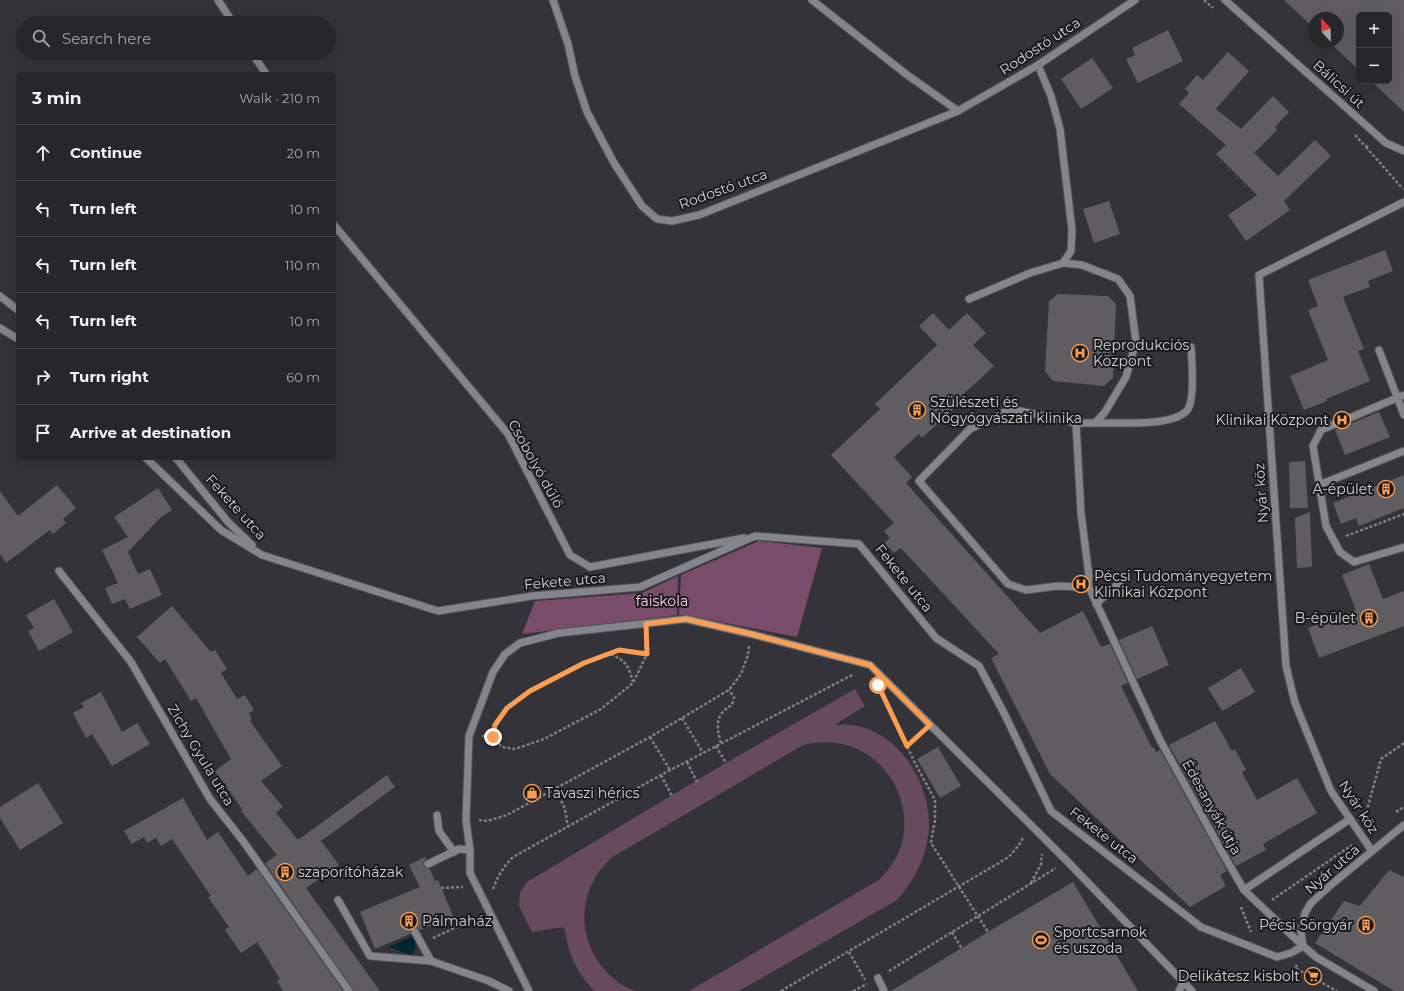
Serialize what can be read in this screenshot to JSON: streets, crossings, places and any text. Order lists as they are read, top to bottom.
{
  "streets": {
    "street": [
      "Rodostó utca",
      "Bálicsi út",
      "Csobolyó dűlő",
      "Nyár köz",
      "Fekete utca",
      "Zichy Gyula utca",
      "Édesanyák útja",
      "Nyár utca"
    ]
  },
  "crossings": [
    ["Csobolyó dűlő", "Fekete utca"],
    ["Nyár köz", "Nyár utca"],
    ["Fekete utca", "Édesanyák útja"],
    ["Fekete utca", "Nyár utca"],
    ["Édesanyák útja", "Nyár utca"]
  ],
  "parks": ["faiskola"],
  "places": {
    "hospital": ["Reprodukciós Központ", "Klinikai Központ", "Pécsi Tudományegyetem Klinikai Központ"],
    "building": [
      "Szülészeti és Nőgyógyászati klinika",
      "A-épület",
      "B-épület",
      "szaporítóházak",
      "Pálmaház",
      "Pécsi Sörgyár"
    ],
    "shop": ["Tavaszi hérics"],
    "sports": ["Sportcsarnok és uszoda"],
    "supermarket": ["Delikátesz kisbolt"]
  },
  "north": "top",
  "page": {
    "map_buttons": ["+", "−"],
    "search": "Search here",
    "heading": ["3 min", "Walk · 210 m"],
    "list": [
      ["Continue", "20 m"],
      ["Turn left", "10 m"],
      ["Turn left", "110 m"],
      ["Turn left", "10 m"],
      ["Turn right", "60 m"],
      "Arrive at destination"
    ]
  }
}
